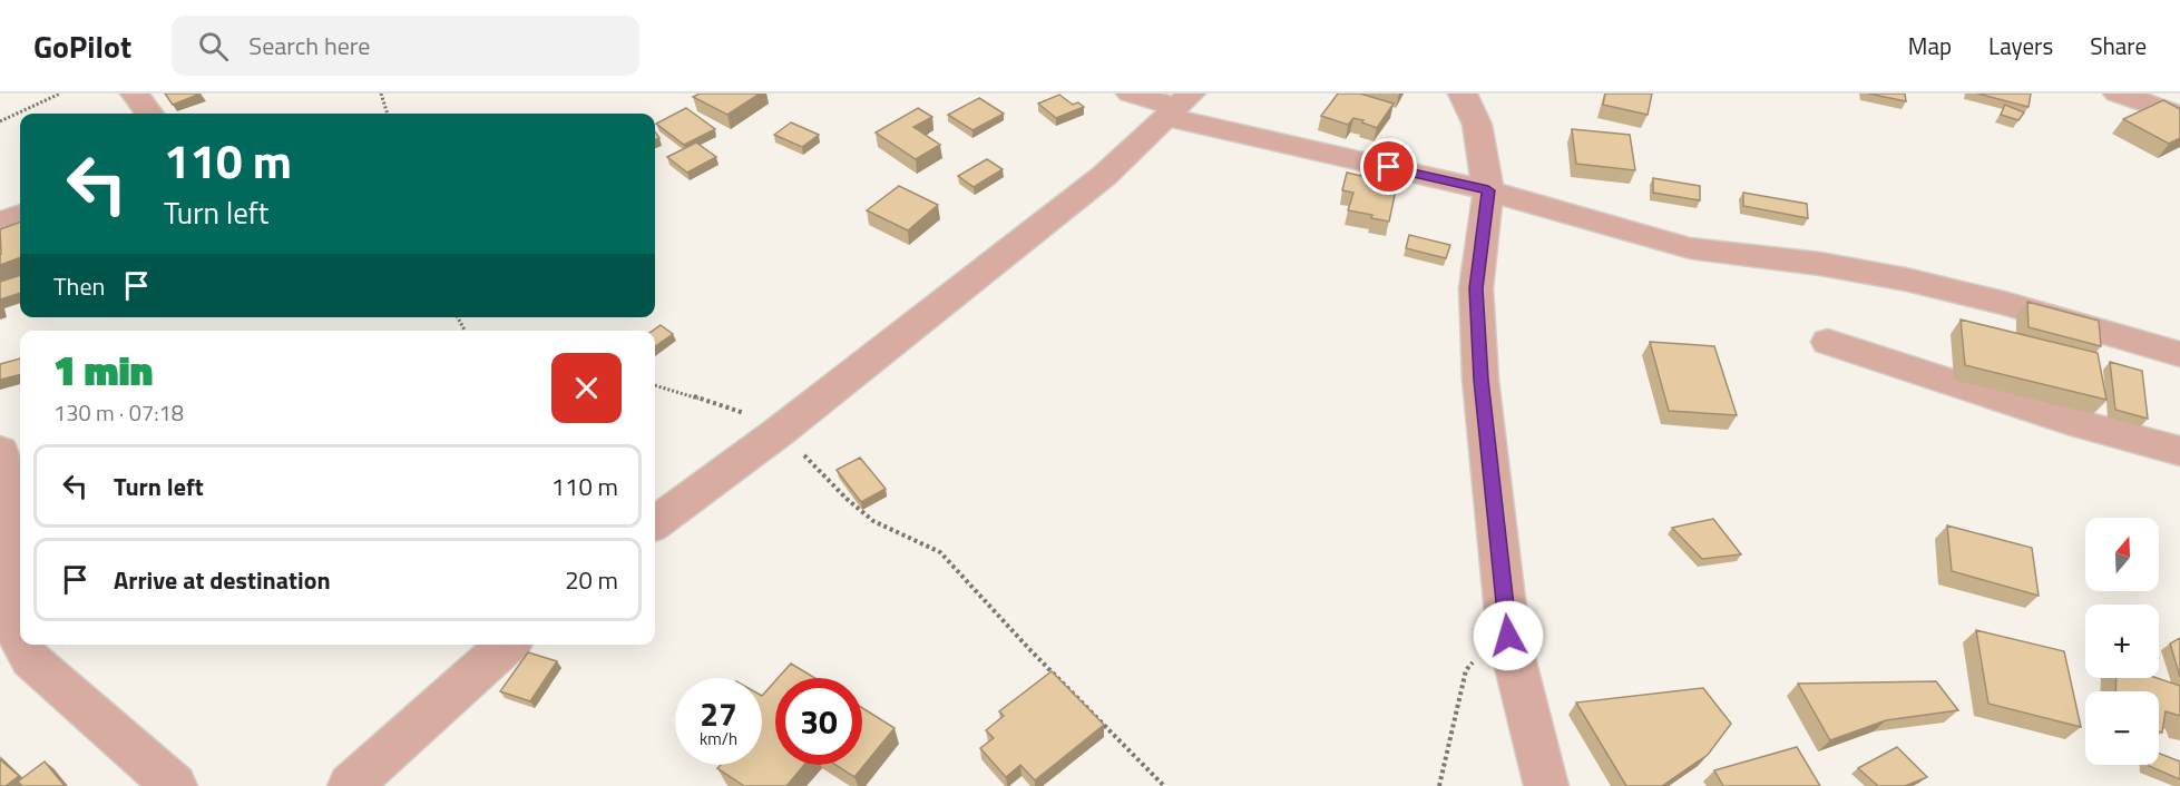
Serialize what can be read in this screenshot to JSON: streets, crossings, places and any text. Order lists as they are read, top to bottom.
{
  "north": "top",
  "page": {
    "header": "GoPilot",
    "search": "Search here",
    "nav": ["Map", "Layers", "Share"],
    "turn": ["110 m", "Turn left"],
    "then": "Then",
    "heading": ["1 min", "130 m · 07:18"],
    "list": [
      {
        "name": "Turn left",
        "value": "110 m"
      },
      {
        "name": "Arrive at destination",
        "value": "20 m"
      }
    ],
    "map_buttons": ["+", "−"],
    "speed": "27 km/h",
    "limit": "30"
  }
}
